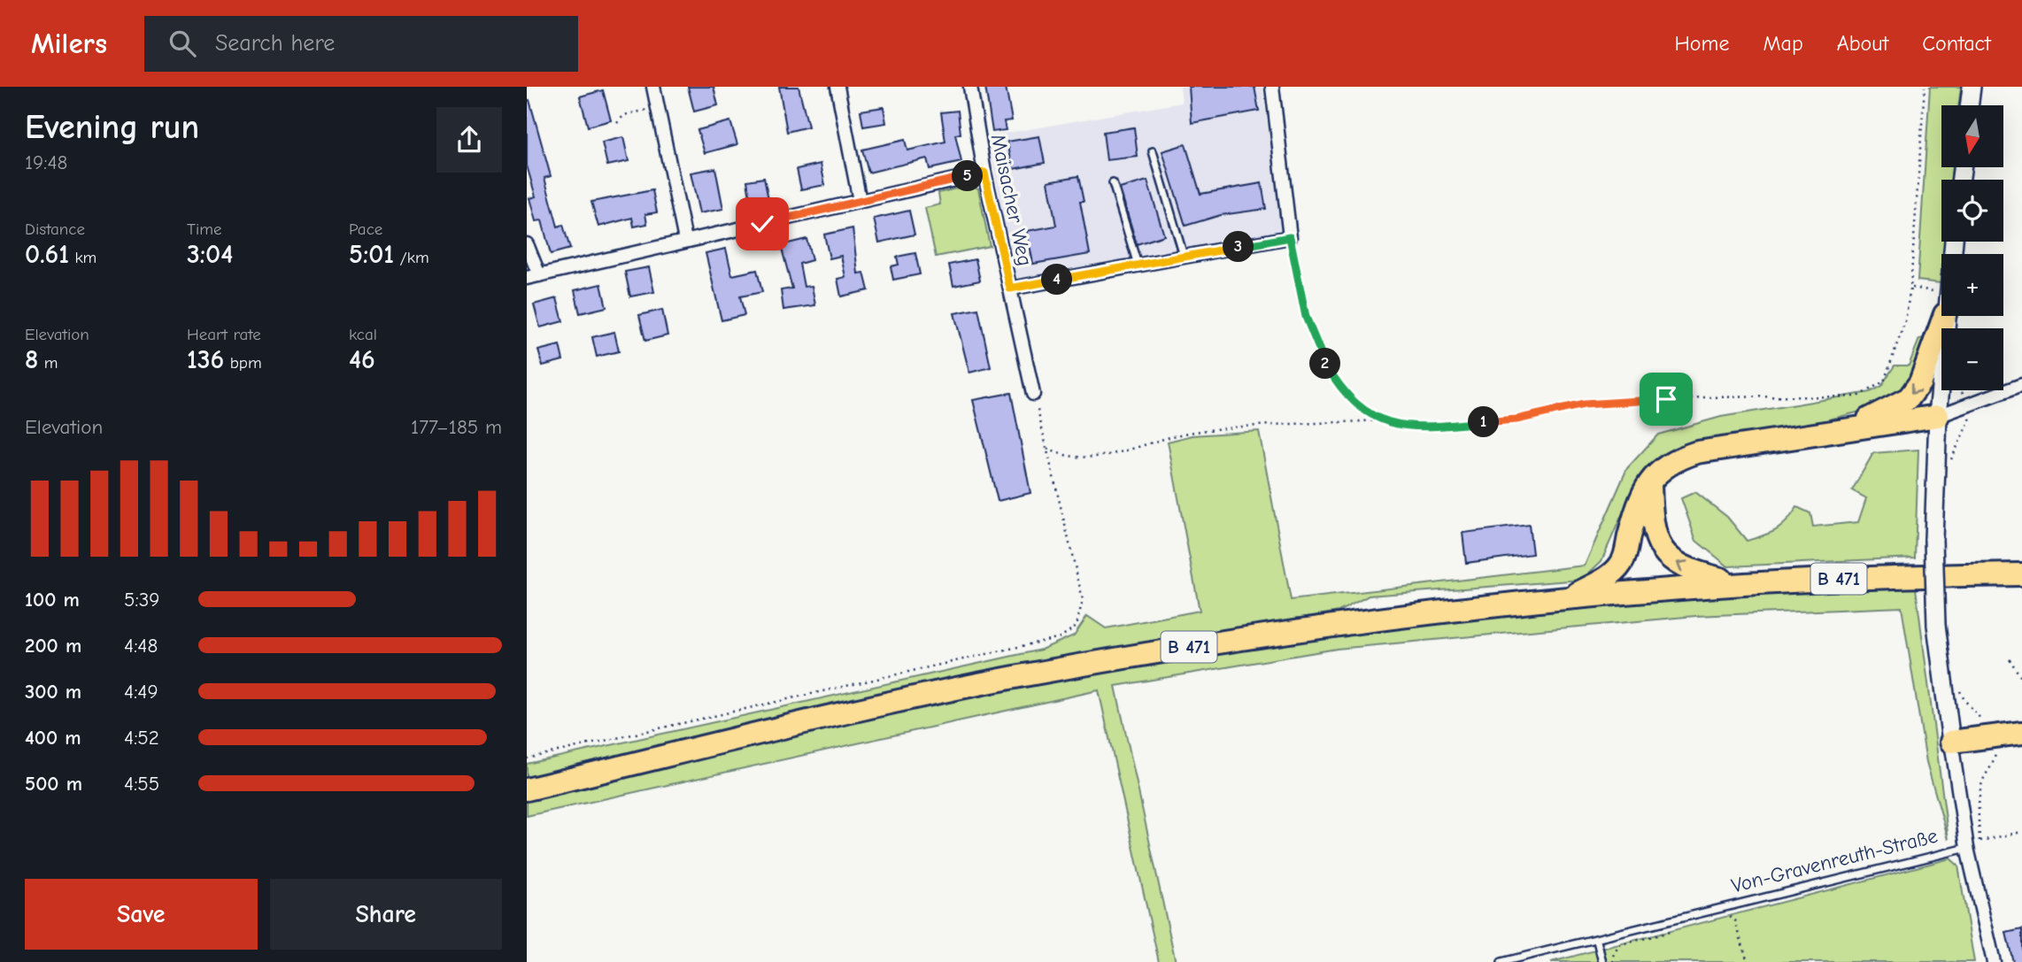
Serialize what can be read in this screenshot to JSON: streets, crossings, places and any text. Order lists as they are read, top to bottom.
{
  "streets": {
    "highway": ["B 471"],
    "street": ["Maisacher Weg", "Von-Gravenreuth-Straße"]
  },
  "north": "bottom",
  "page": {
    "header": "Milers",
    "search": "Search here",
    "nav": [
      "Home",
      "Map",
      "About",
      "Contact"
    ],
    "heading": ["Evening run", "19:48"],
    "map_buttons": ["+", "−"],
    "pins": [
      "5",
      "3",
      "4",
      "2",
      "1"
    ],
    "stats": [
      ["Distance", "0.61 km"],
      ["Time", "3:04"],
      ["Pace", "5:01 /km"],
      ["Elevation", "8 m"],
      ["Heart rate", "136 bpm"],
      ["kcal", "46"]
    ],
    "chart": ["Elevation", "177–185 m"],
    "list": [
      {
        "name": "100 m",
        "note": "5:39"
      },
      {
        "name": "200 m",
        "note": "4:48"
      },
      {
        "name": "300 m",
        "note": "4:49"
      },
      {
        "name": "400 m",
        "note": "4:52"
      },
      {
        "name": "500 m",
        "note": "4:55"
      }
    ],
    "buttons": ["Save", "Share"]
  }
}
